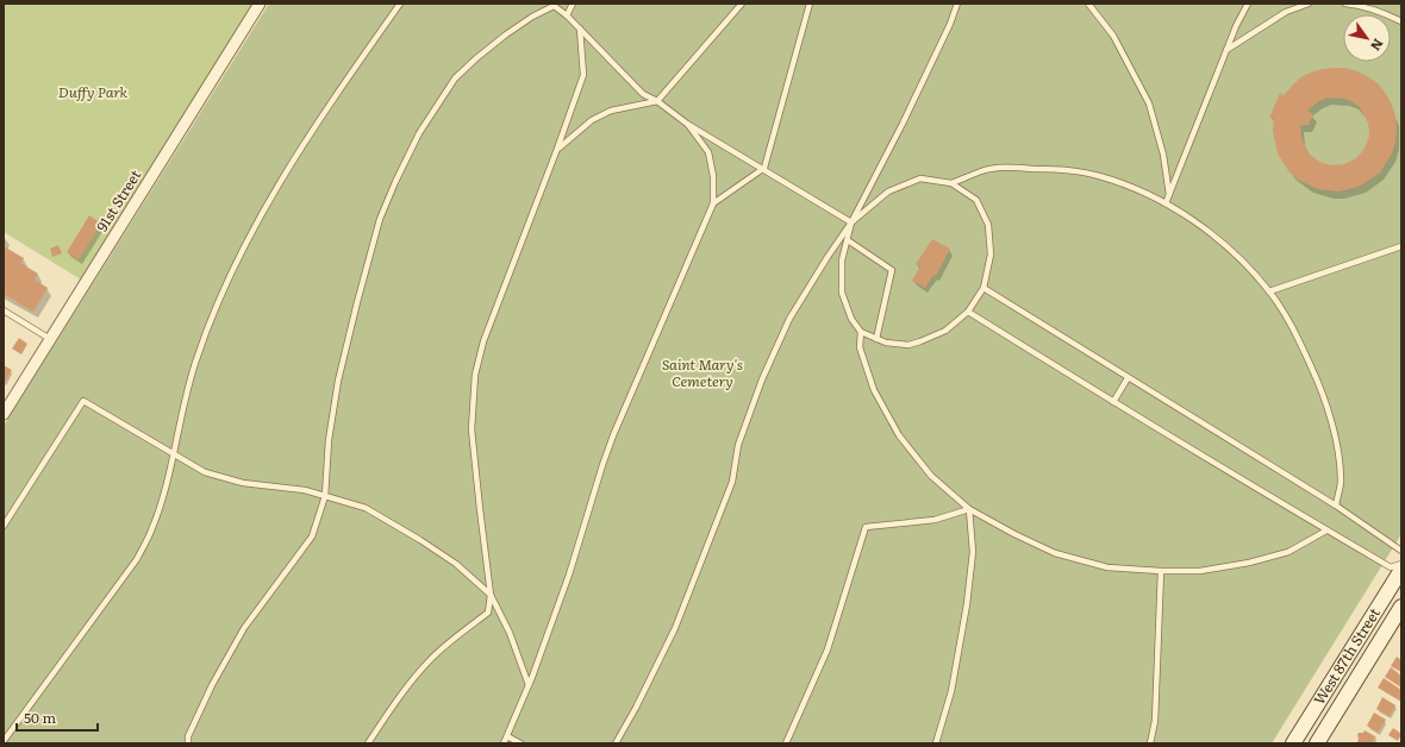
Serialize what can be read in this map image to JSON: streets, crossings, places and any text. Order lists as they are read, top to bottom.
{
  "streets": {
    "main road": ["West 87th Street"],
    "street": ["91st Street"]
  },
  "parks": ["Duffy Park", "Saint Mary's Cemetery"],
  "scale_bar": "50 m",
  "north": "bottom right"
}
